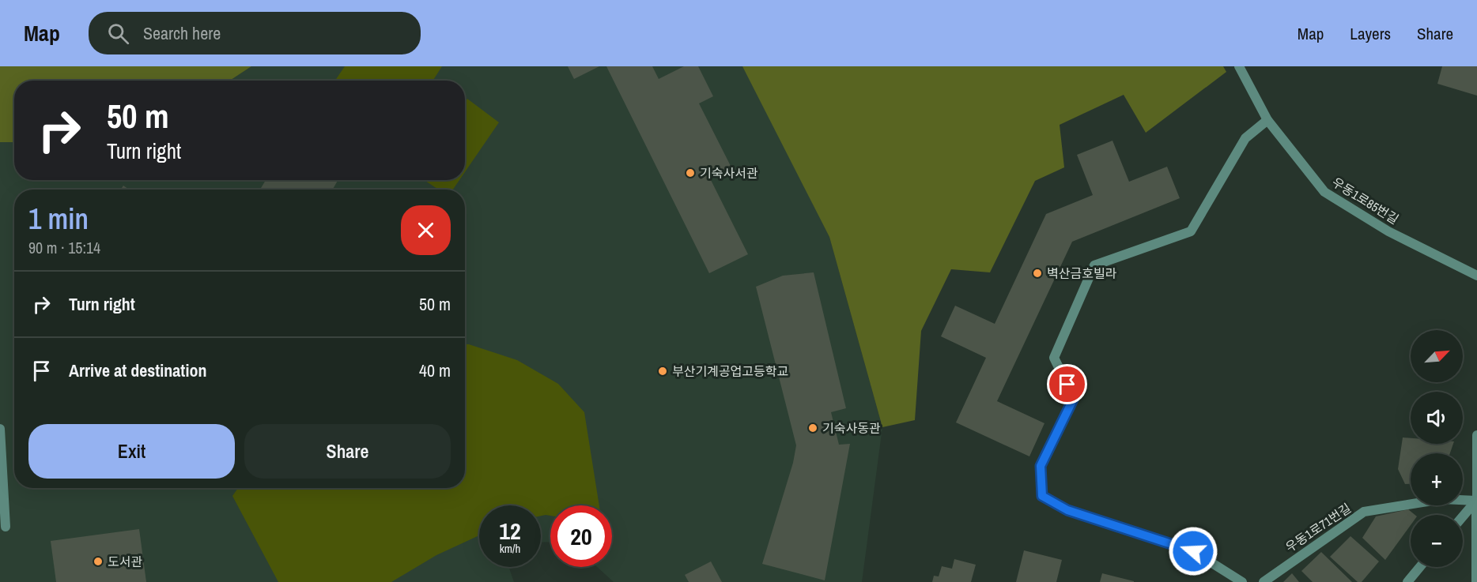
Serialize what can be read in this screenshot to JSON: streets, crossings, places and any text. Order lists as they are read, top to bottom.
{
  "streets": {
    "street": ["우동1로85번길", "우동1로71번길"]
  },
  "places": [
    "기숙사서관",
    "벽산금호빌라",
    "부산기계공업고등학교",
    "기숙사동관",
    "도서관"
  ],
  "north": "top right",
  "page": {
    "header": "Map",
    "search": "Search here",
    "nav": ["Map", "Layers", "Share"],
    "turn": ["50 m", "Turn right"],
    "heading": ["1 min", "90 m · 15:14"],
    "list": [
      {
        "name": "Turn right",
        "value": "50 m"
      },
      {
        "name": "Arrive at destination",
        "value": "40 m"
      }
    ],
    "map_buttons": ["+", "−"],
    "buttons": ["Exit", "Share"],
    "speed": "12 km/h",
    "limit": "20"
  }
}
